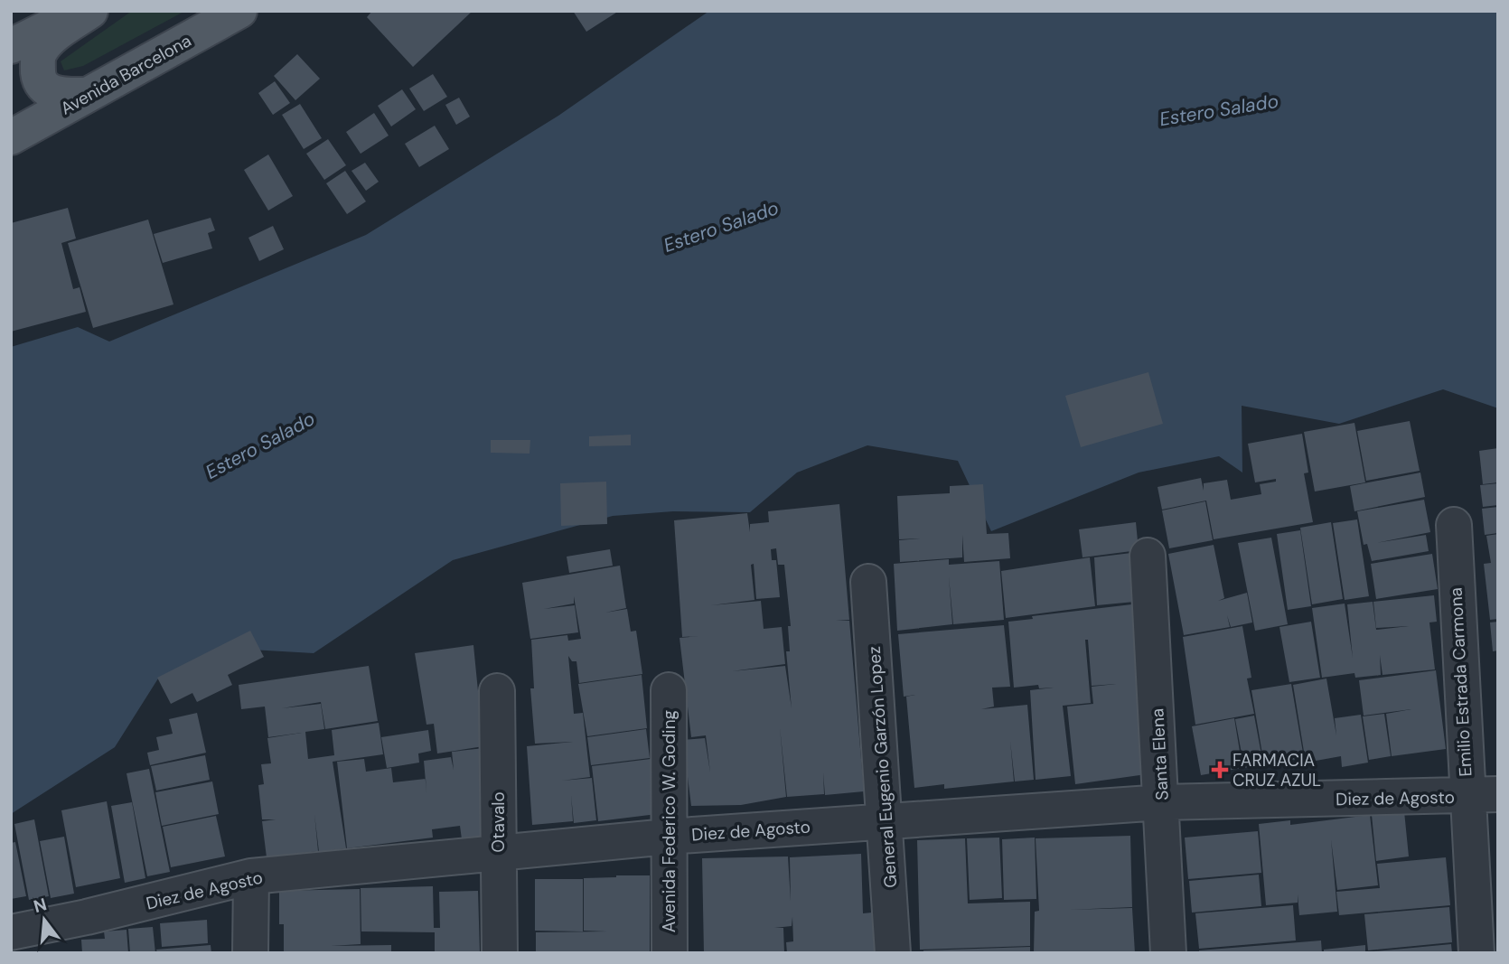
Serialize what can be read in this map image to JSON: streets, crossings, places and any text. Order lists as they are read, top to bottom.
{
  "streets": {
    "main road": ["Avenida Barcelona"],
    "street": [
      "Emilio Estrada Carmona",
      "Santa Elena",
      "General Eugenio Garzón Lopez",
      "Diez de Agosto",
      "Avenida Federico W. Goding",
      "Otavalo"
    ]
  },
  "crossings": [
    ["Emilio Estrada Carmona", "Diez de Agosto"],
    ["Santa Elena", "Diez de Agosto"],
    ["General Eugenio Garzón Lopez", "Diez de Agosto"],
    ["Diez de Agosto", "Avenida Federico W. Goding"],
    ["Diez de Agosto", "Otavalo"]
  ],
  "water": ["Estero Salado"],
  "places": {
    "health": ["FARMACIA CRUZ AZUL"]
  },
  "north": "top"
}
